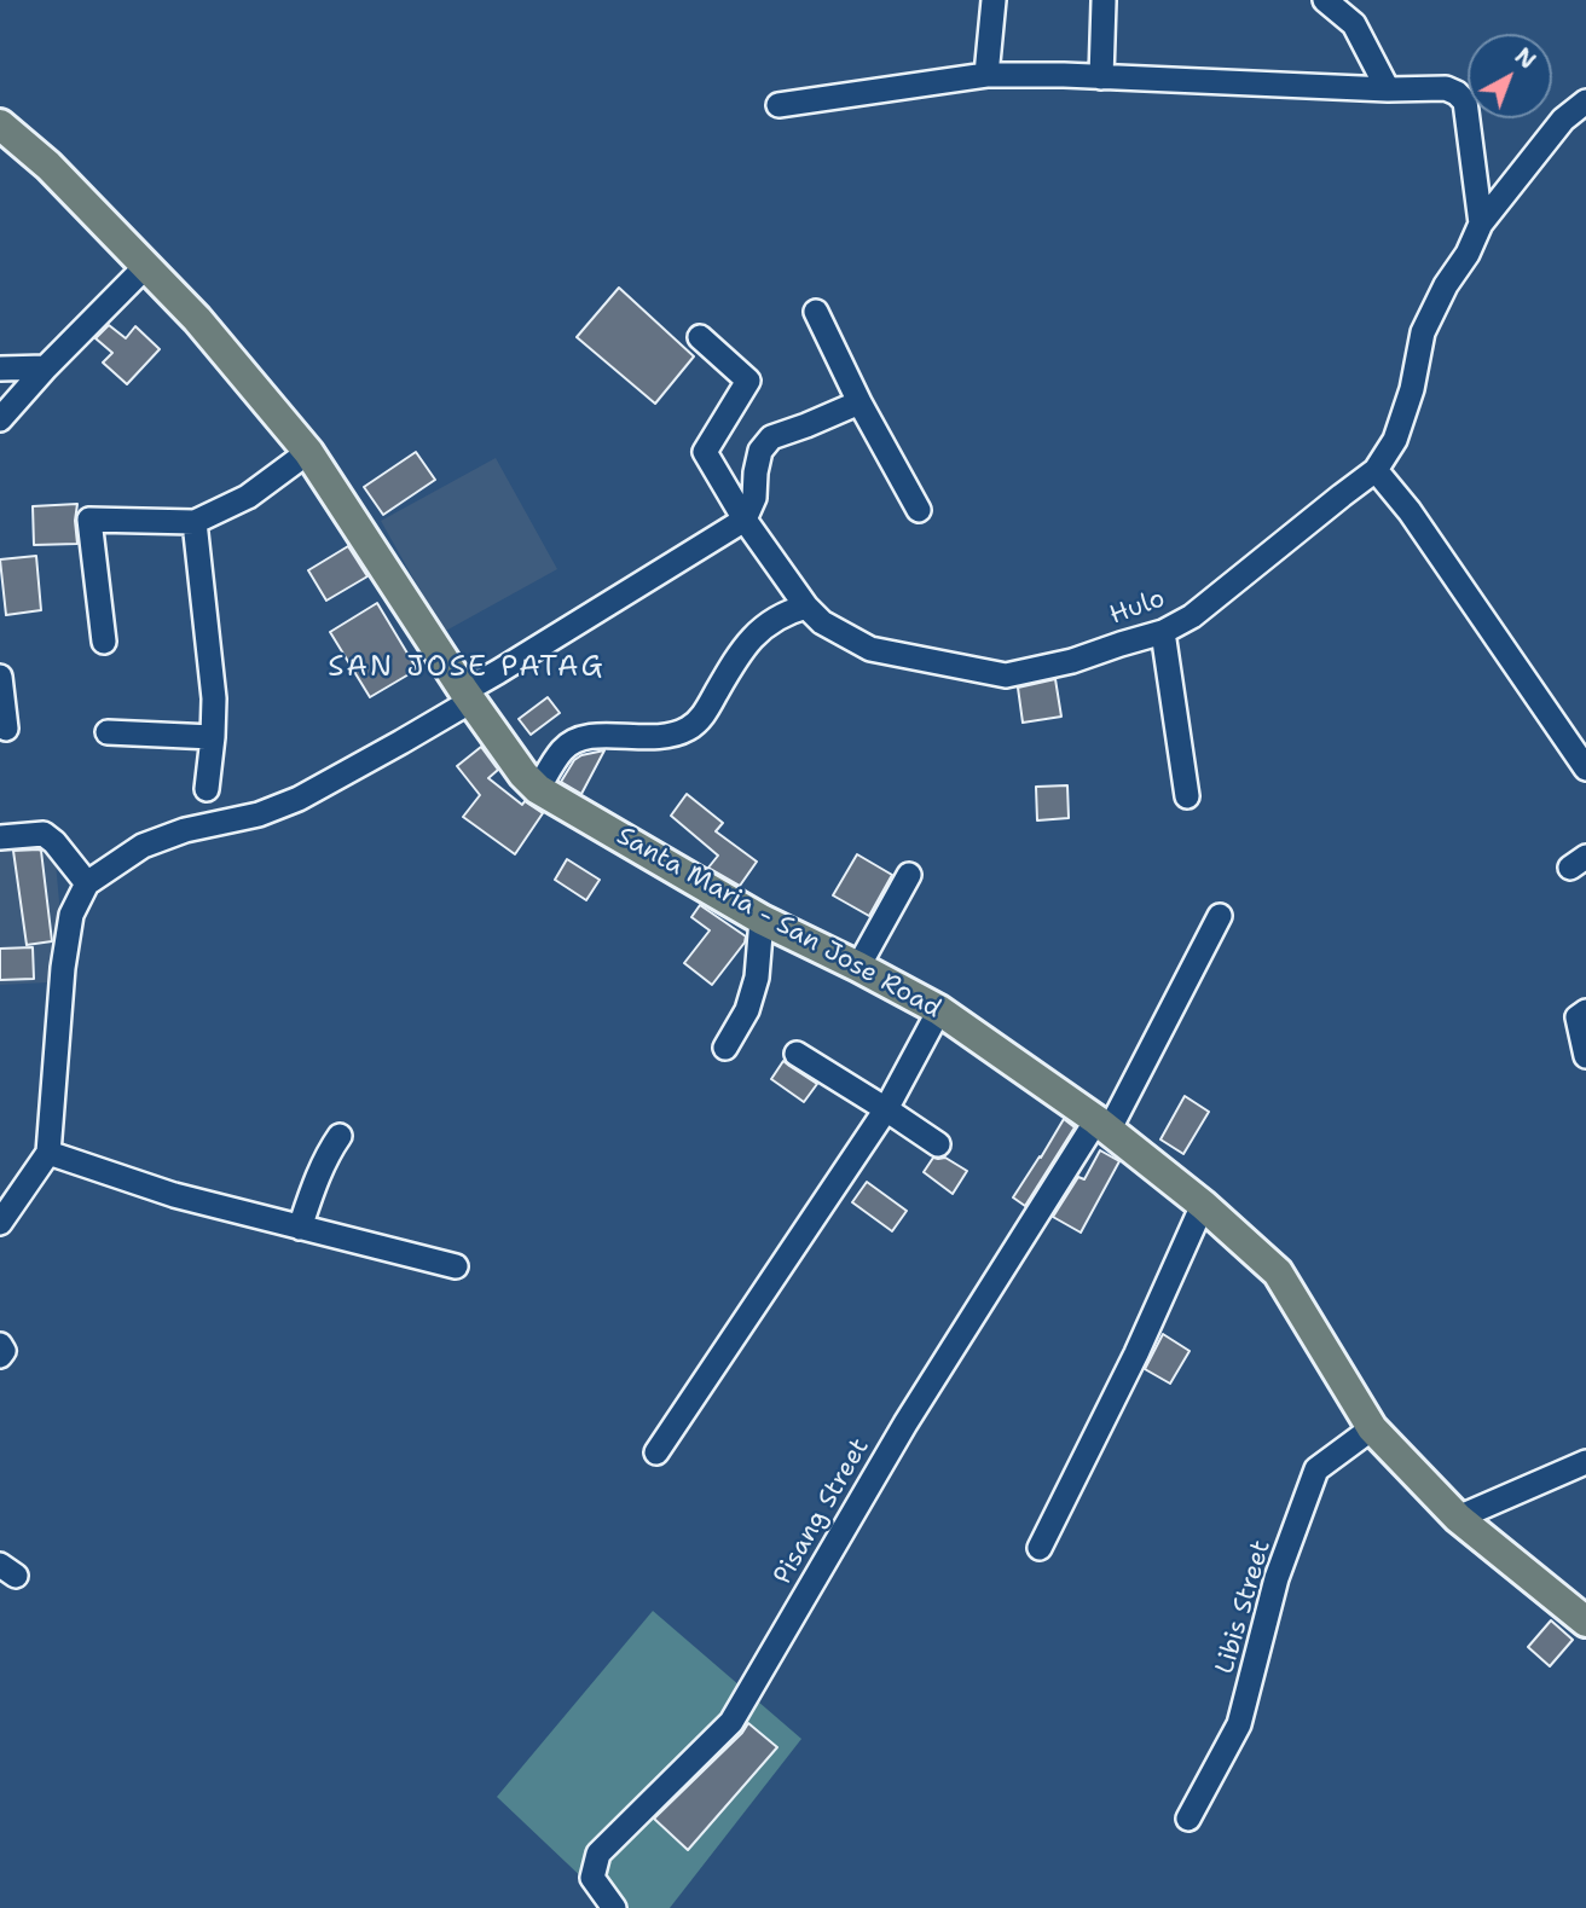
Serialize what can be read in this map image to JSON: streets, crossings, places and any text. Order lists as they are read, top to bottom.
{
  "streets": {
    "main road": ["Santa Maria - San Jose Road"],
    "street": ["Hulo", "Pisang Street", "Libis Street"]
  },
  "crossings": [
    ["Santa Maria - San Jose Road", "Pisang Street"],
    ["Santa Maria - San Jose Road", "Libis Street"]
  ],
  "districts": ["SAN JOSE PATAG"],
  "north": "top right"
}
